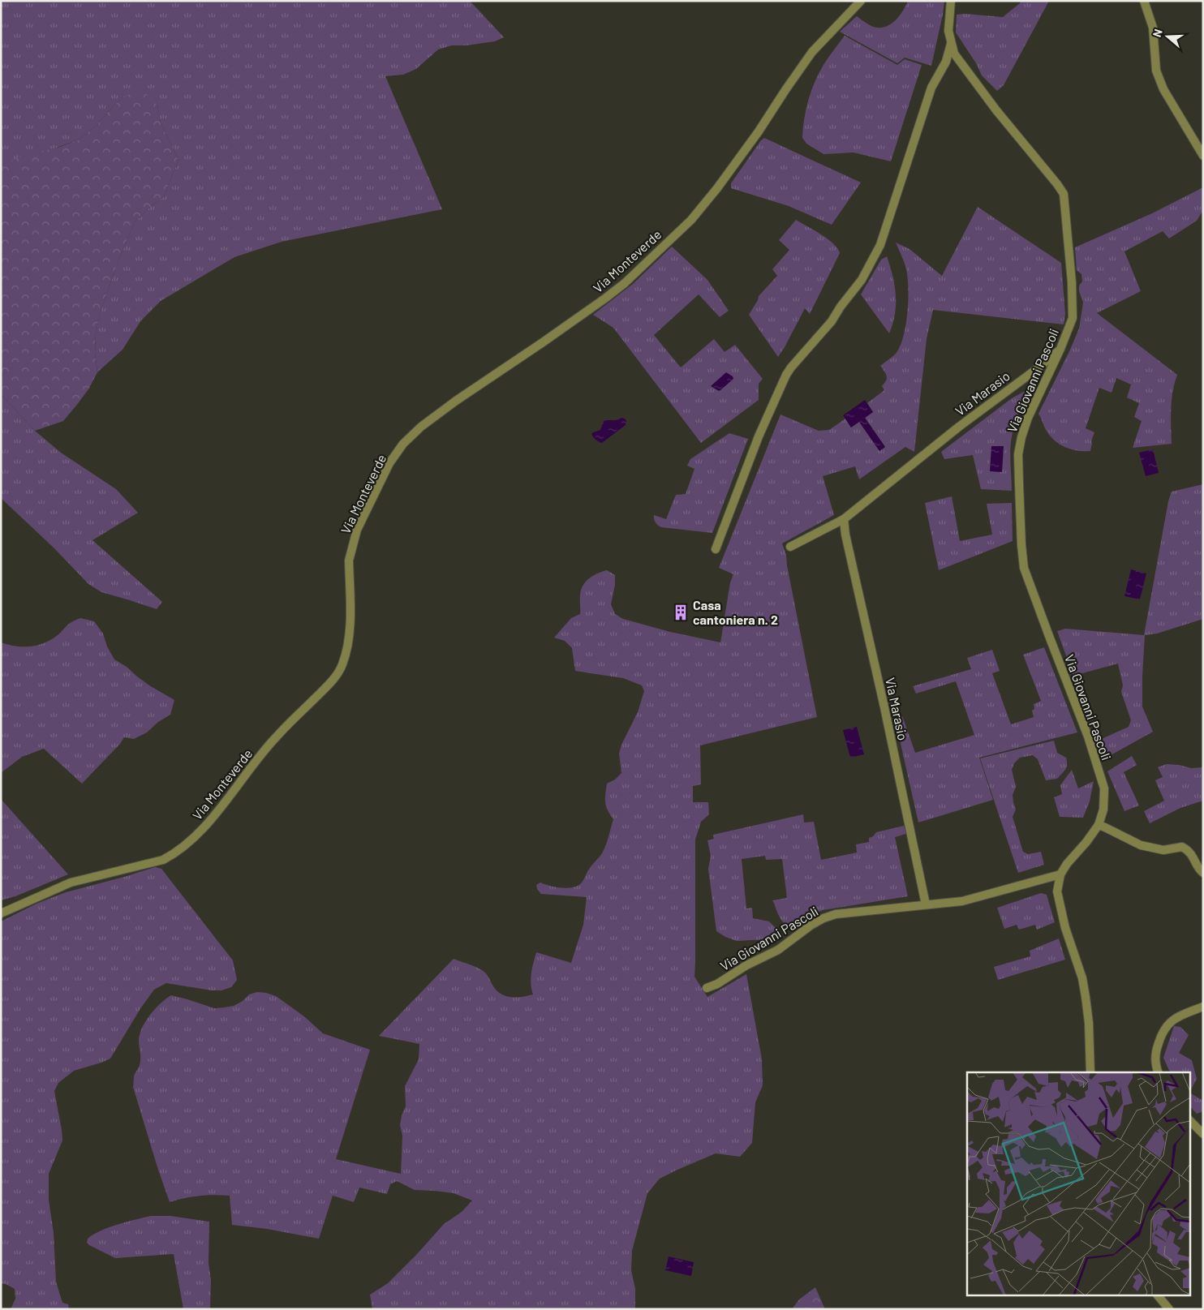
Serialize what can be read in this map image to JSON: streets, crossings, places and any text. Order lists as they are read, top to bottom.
{
  "streets": {
    "street": ["Via Monteverde", "Via Giovanni Pascoli", "Via Marasio"]
  },
  "crossings": [
    ["Via Giovanni Pascoli", "Via Marasio"]
  ],
  "places": {
    "building": ["Casa cantoniera n. 2"]
  },
  "north": "left"
}
